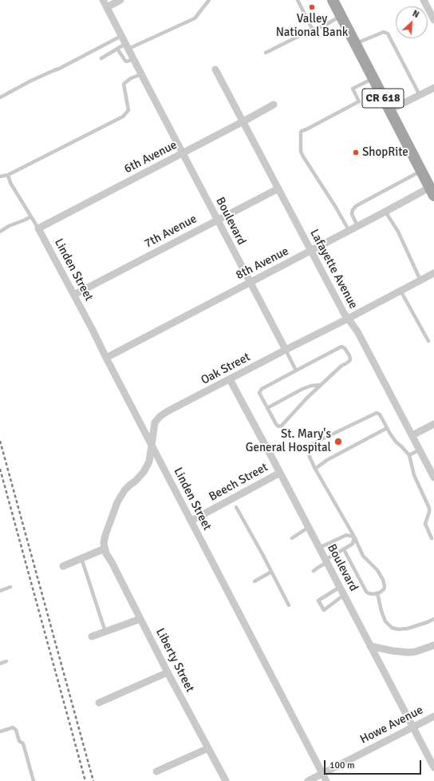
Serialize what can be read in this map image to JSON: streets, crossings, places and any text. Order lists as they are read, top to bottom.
{
  "streets": {
    "main road": ["CR 618"],
    "street": [
      "6th Avenue",
      "Boulevard",
      "7th Avenue",
      "8th Avenue",
      "Lafayette Avenue",
      "Linden Street",
      "Oak Street",
      "Beech Street",
      "Liberty Street",
      "Howe Avenue"
    ]
  },
  "crossings": [
    ["CR 618", "8th Avenue"],
    ["6th Avenue", "Boulevard"],
    ["6th Avenue", "Lafayette Avenue"],
    ["6th Avenue", "Linden Street"],
    ["Boulevard", "7th Avenue"],
    ["Boulevard", "8th Avenue"],
    ["Boulevard", "Oak Street"],
    ["Boulevard", "Beech Street"],
    ["Boulevard", "Howe Avenue"],
    ["7th Avenue", "Lafayette Avenue"],
    ["7th Avenue", "Linden Street"],
    ["8th Avenue", "Lafayette Avenue"],
    ["8th Avenue", "Linden Street"],
    ["Lafayette Avenue", "Oak Street"],
    ["Linden Street", "Oak Street"],
    ["Linden Street", "Beech Street"],
    ["Linden Street", "Howe Avenue"],
    ["Oak Street", "Liberty Street"]
  ],
  "places": ["Valley National Bank", "ShopRite", "St. Mary's General Hospital"],
  "scale_bar": "100 m",
  "north": "top right"
}
